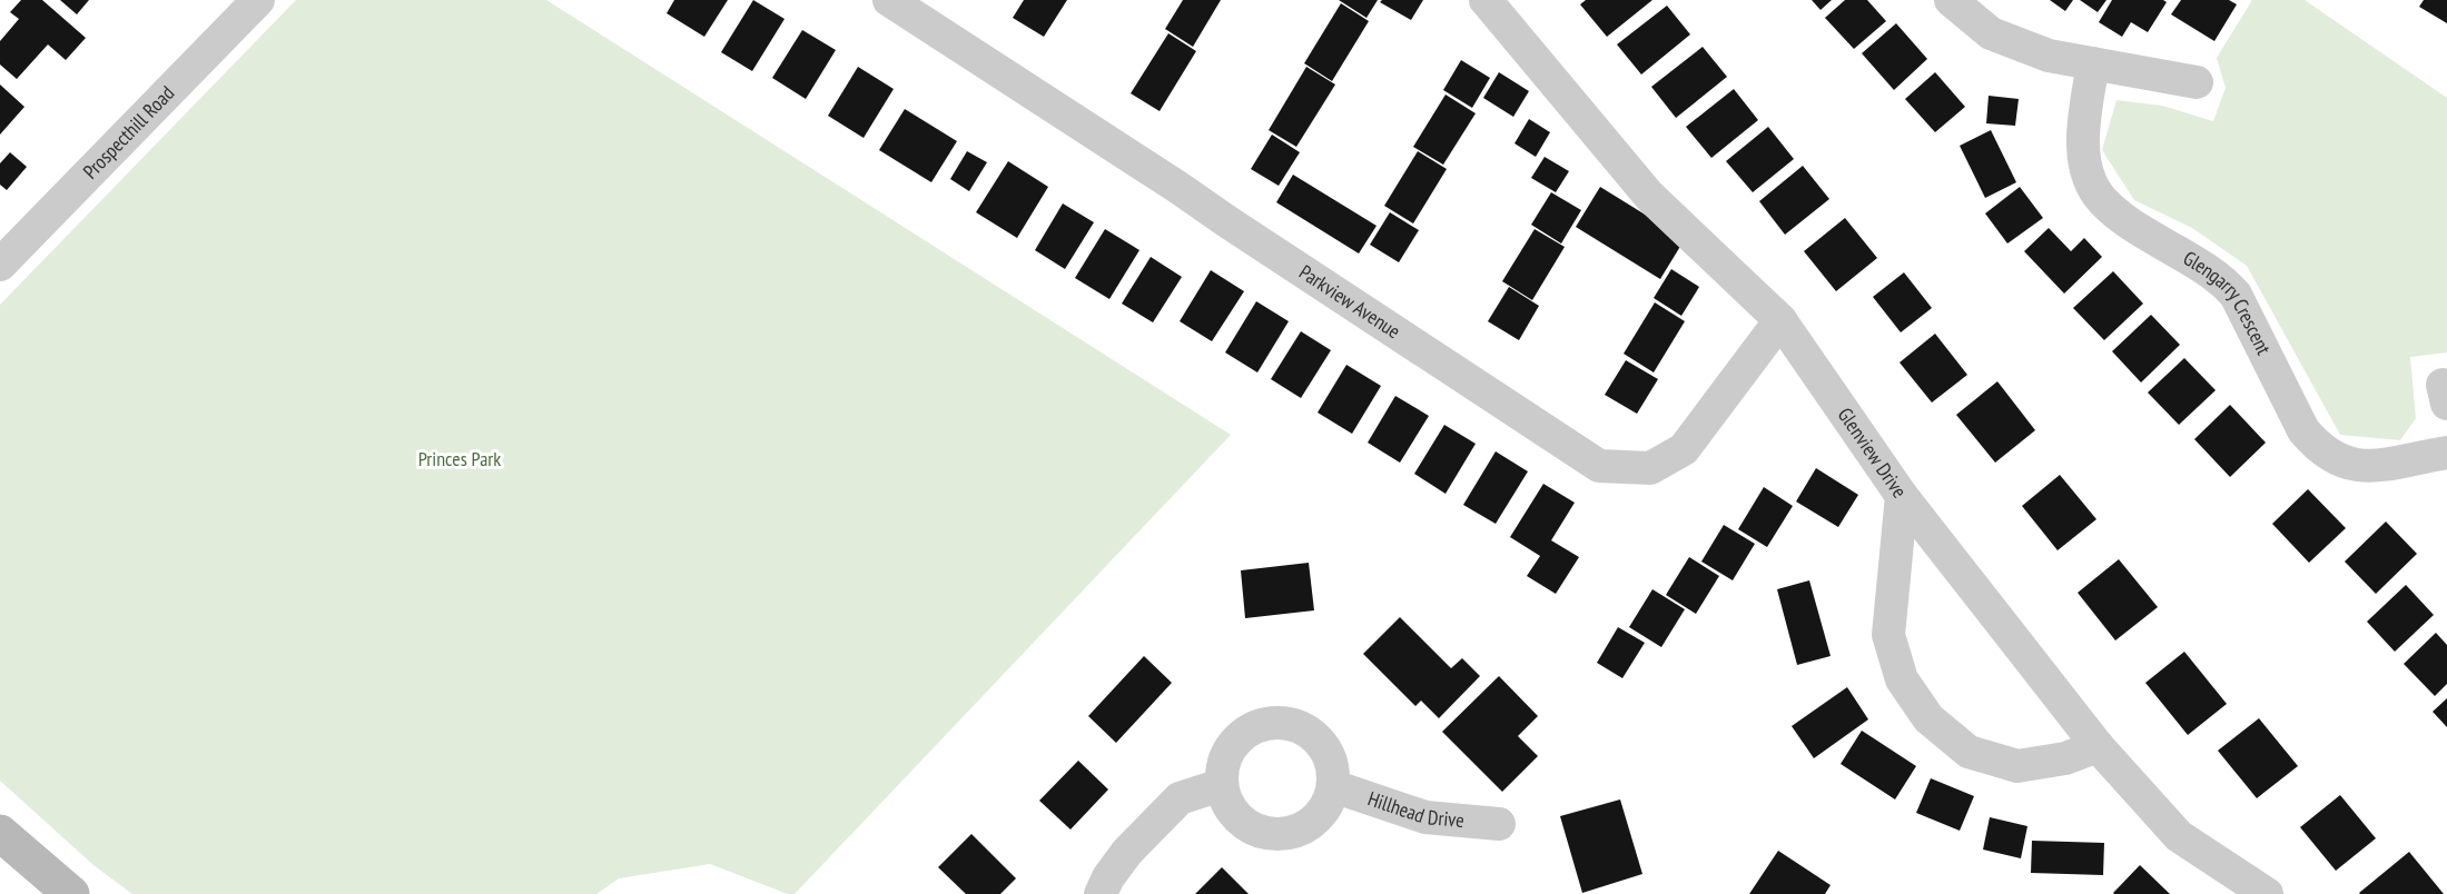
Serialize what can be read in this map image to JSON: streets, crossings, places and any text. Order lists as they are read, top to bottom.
{
  "streets": {
    "street": [
      "Prospecthill Road",
      "Parkview Avenue",
      "Glengarry Crescent",
      "Glenview Drive",
      "Hillhead Drive"
    ]
  },
  "crossings": [
    ["Parkview Avenue", "Glenview Drive"]
  ],
  "parks": ["Princes Park"]
}
